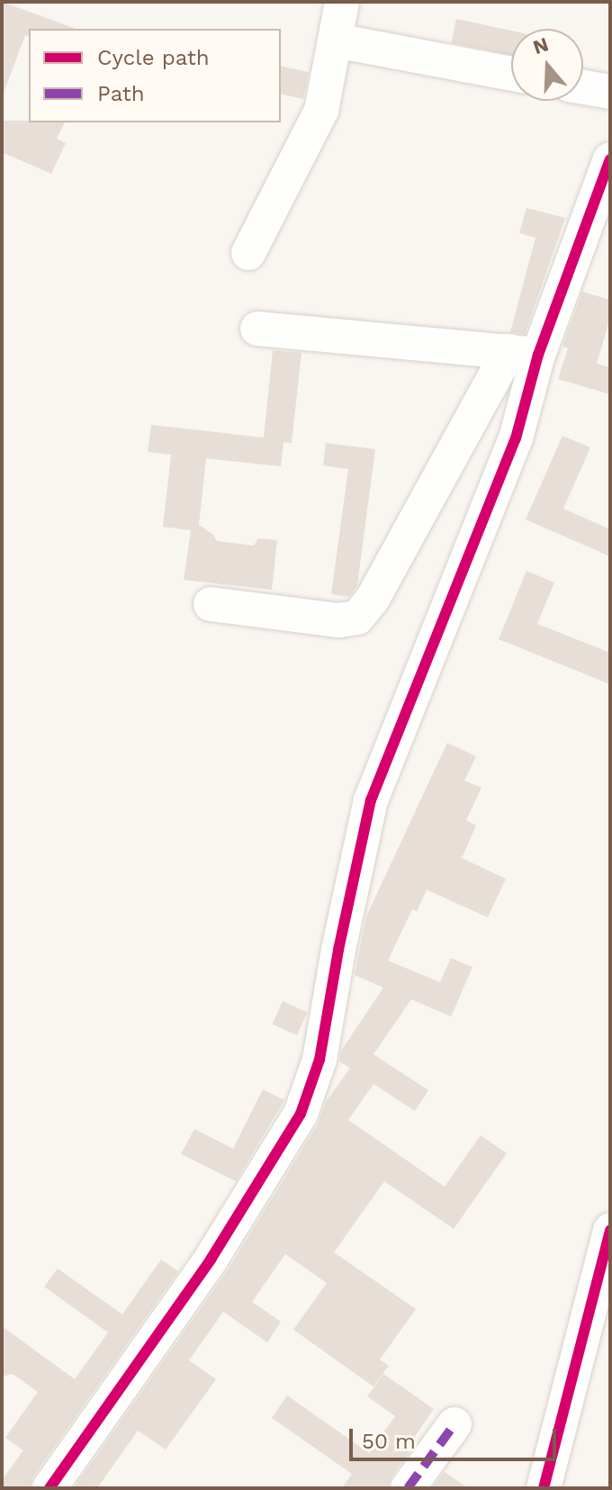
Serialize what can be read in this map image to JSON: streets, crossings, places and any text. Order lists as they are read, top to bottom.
{
  "legend": ["Cycle path", "Path"],
  "scale_bar": "50 m",
  "north": "top"
}
